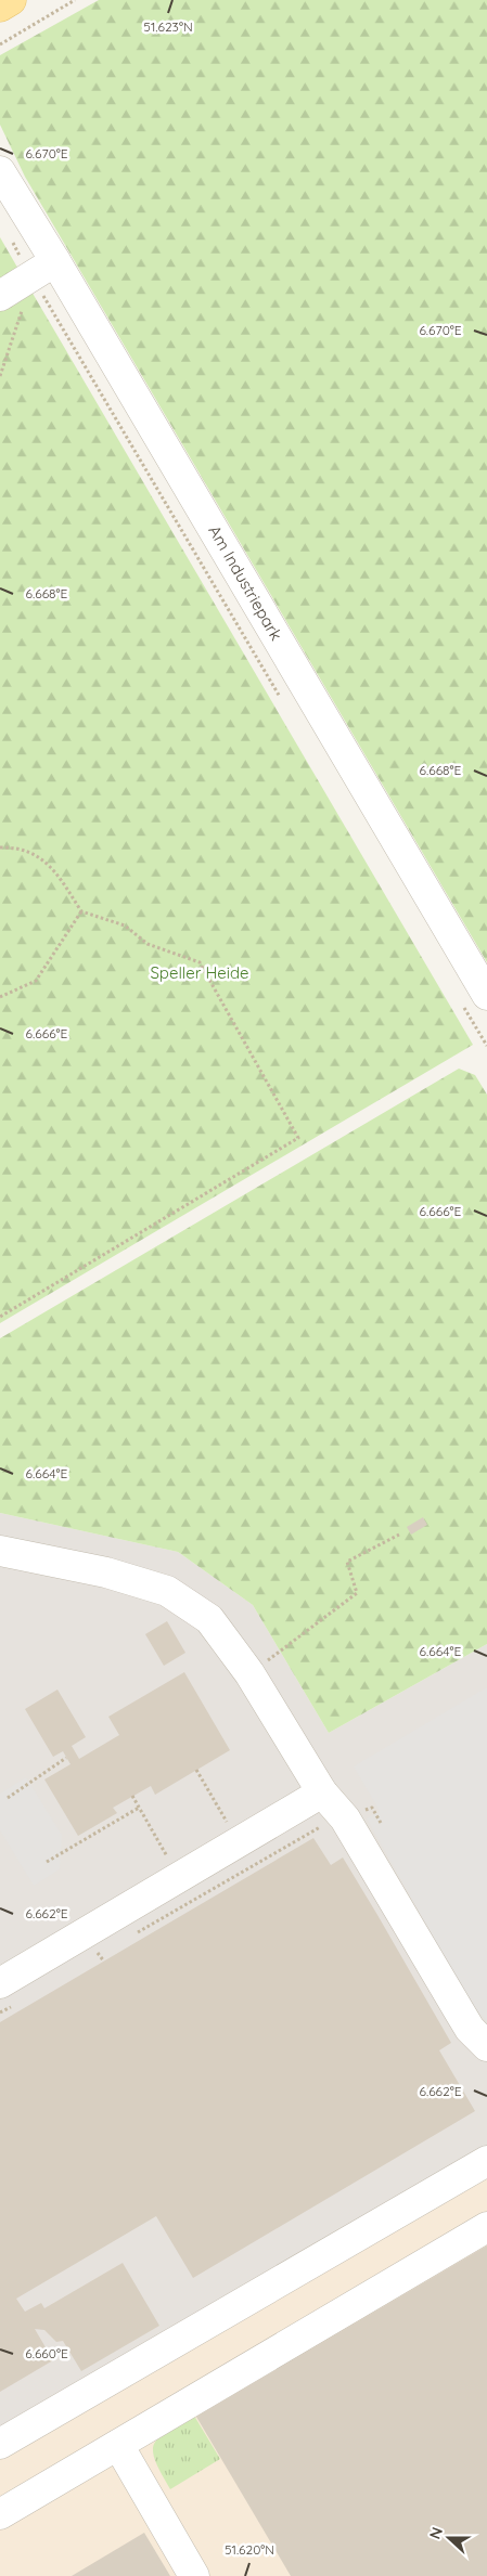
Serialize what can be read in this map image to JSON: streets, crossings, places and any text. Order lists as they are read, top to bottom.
{
  "streets": {
    "street": ["Am Industriepark"]
  },
  "parks": ["Speller Heide"],
  "north": "left",
  "coordinates": [
    "51.623°N",
    "6.670°E",
    "6.668°E",
    "6.666°E",
    "6.664°E",
    "6.662°E",
    "6.660°E",
    "51.620°N"
  ]
}
